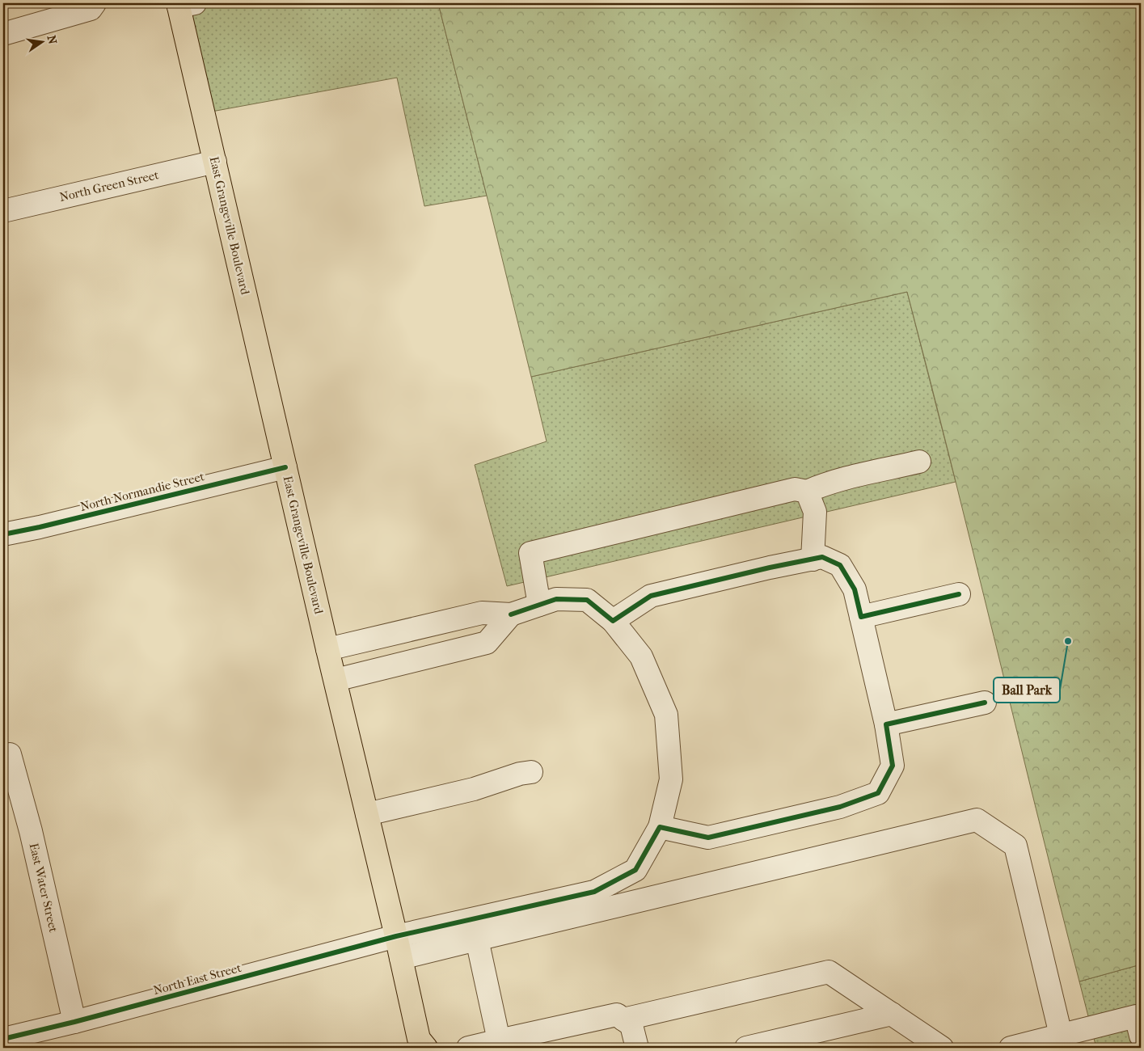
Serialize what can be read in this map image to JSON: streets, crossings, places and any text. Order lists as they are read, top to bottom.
{
  "streets": {
    "main road": ["East Grangeville Boulevard"],
    "street": [
      "North Green Street",
      "North Normandie Street",
      "East Water Street",
      "North East Street"
    ]
  },
  "crossings": [
    ["North Green Street", "East Grangeville Boulevard"],
    ["East Grangeville Boulevard", "North Normandie Street"],
    ["East Grangeville Boulevard", "North East Street"],
    ["East Water Street", "North East Street"]
  ],
  "places": ["Ball Park"],
  "north": "right"
}
